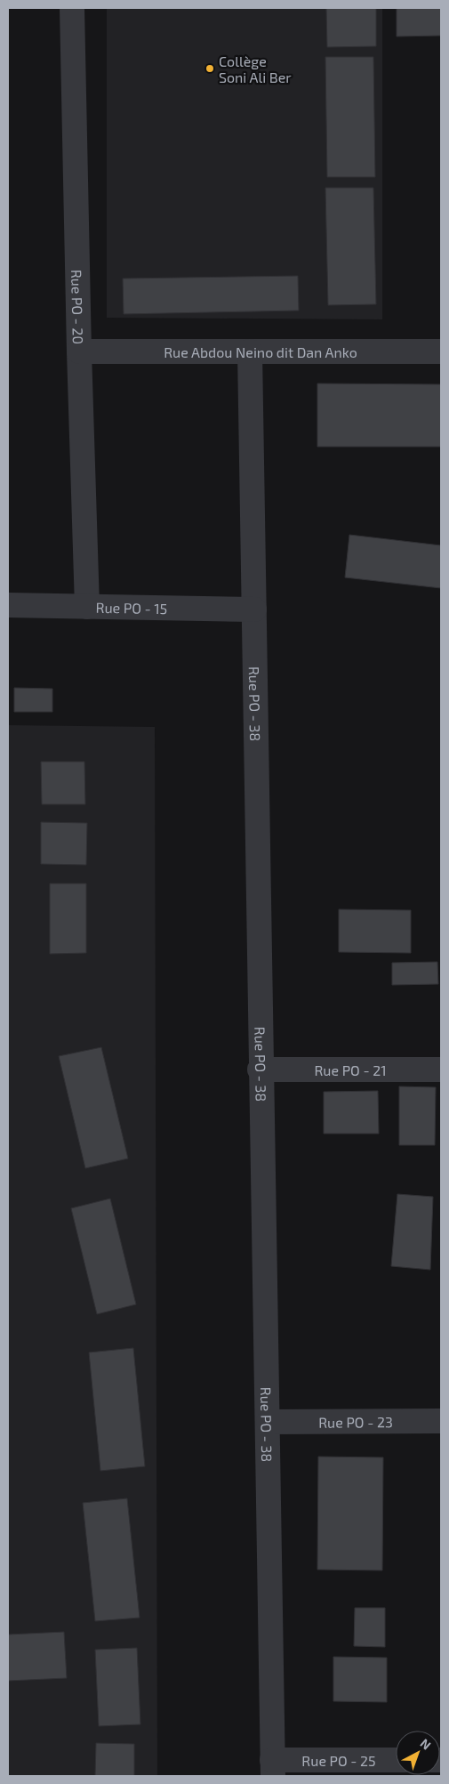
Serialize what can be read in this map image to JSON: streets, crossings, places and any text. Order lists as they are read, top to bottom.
{
  "streets": {
    "street": [
      "Rue PO - 20",
      "Rue Abdou Neino dit Dan Anko",
      "Rue PO - 15",
      "Rue PO - 38",
      "Rue PO - 21",
      "Rue PO - 23",
      "Rue PO - 25"
    ]
  },
  "crossings": [
    ["Rue PO - 20", "Rue Abdou Neino dit Dan Anko"],
    ["Rue PO - 20", "Rue PO - 15"],
    ["Rue Abdou Neino dit Dan Anko", "Rue PO - 38"],
    ["Rue PO - 15", "Rue PO - 38"],
    ["Rue PO - 38", "Rue PO - 21"],
    ["Rue PO - 38", "Rue PO - 23"],
    ["Rue PO - 38", "Rue PO - 25"]
  ],
  "places": ["Collège Soni Ali Ber"],
  "north": "top right"
}
